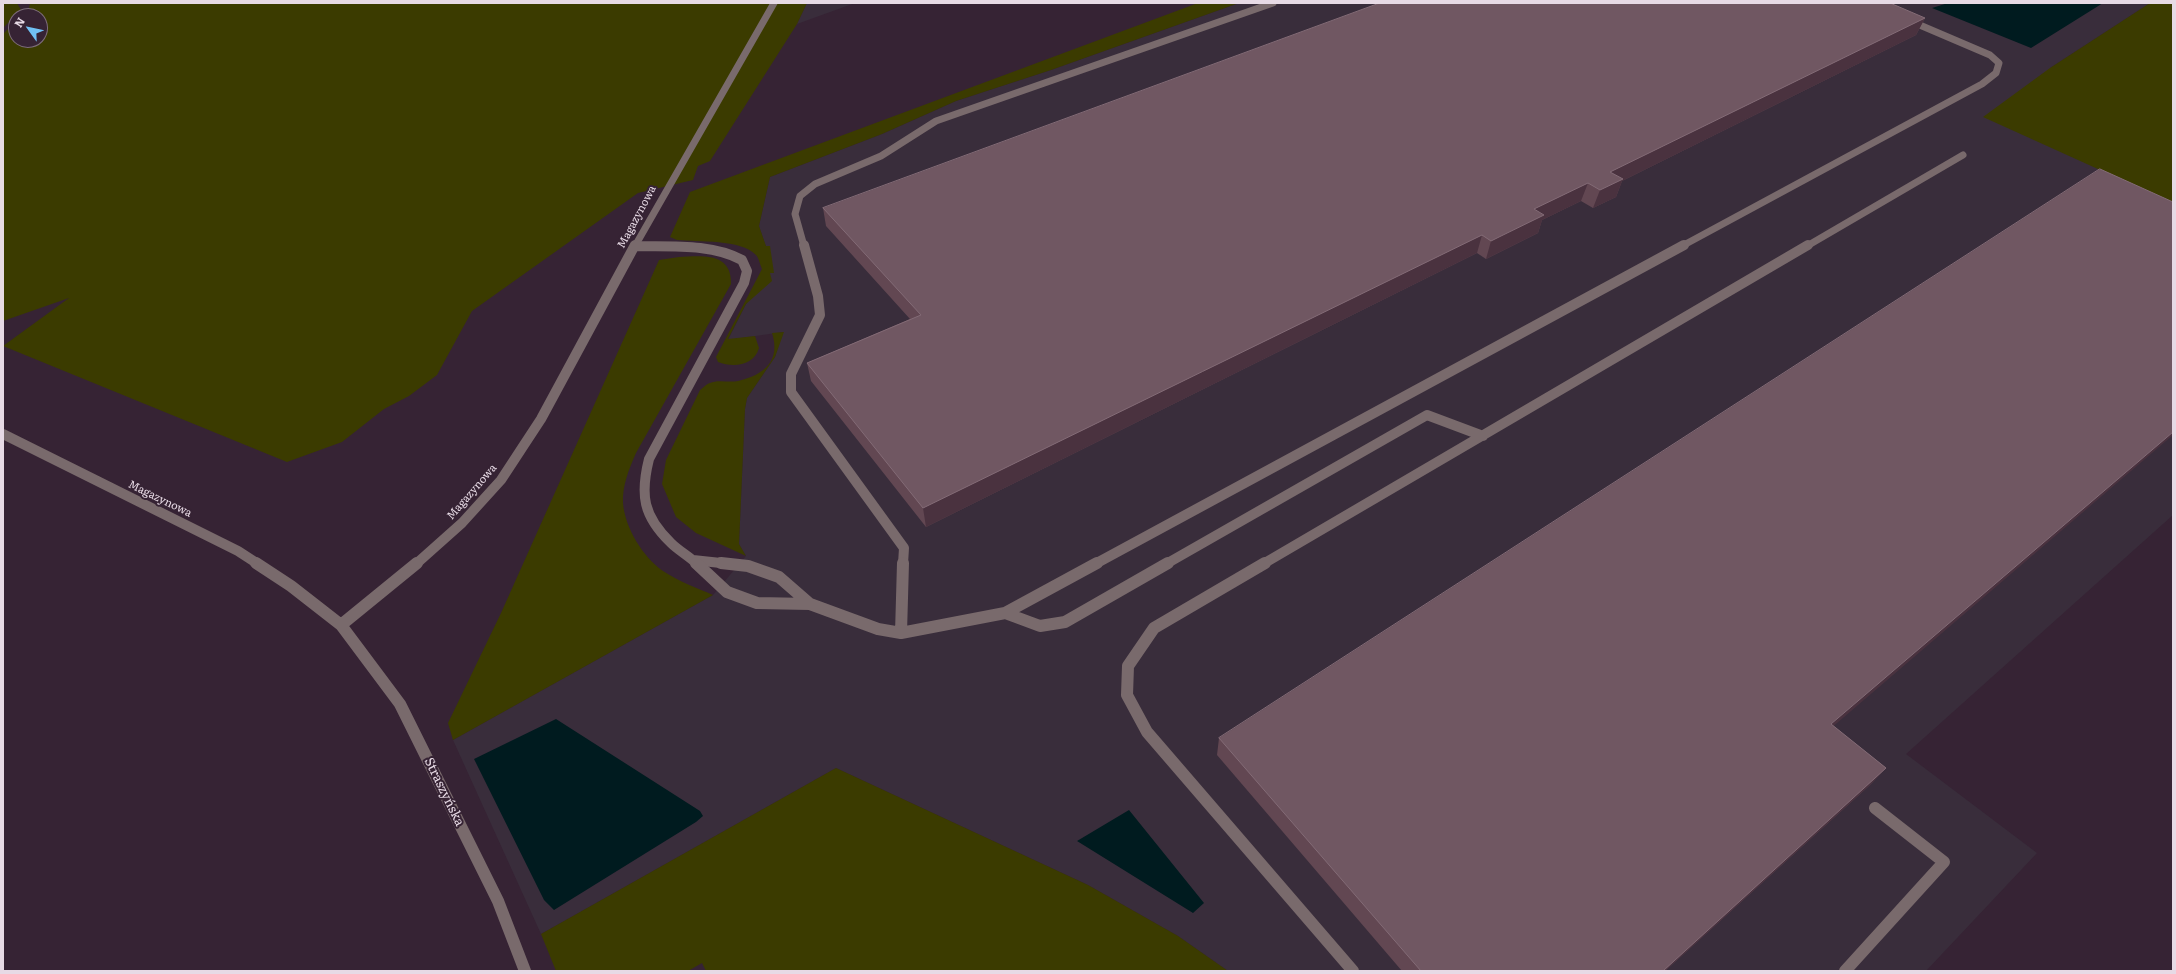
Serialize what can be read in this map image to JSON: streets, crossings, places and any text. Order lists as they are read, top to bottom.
{
  "streets": {
    "street": ["Magazynowa", "Straszyńska"]
  },
  "crossings": [
    ["Magazynowa", "Straszyńska"]
  ],
  "north": "top left"
}
